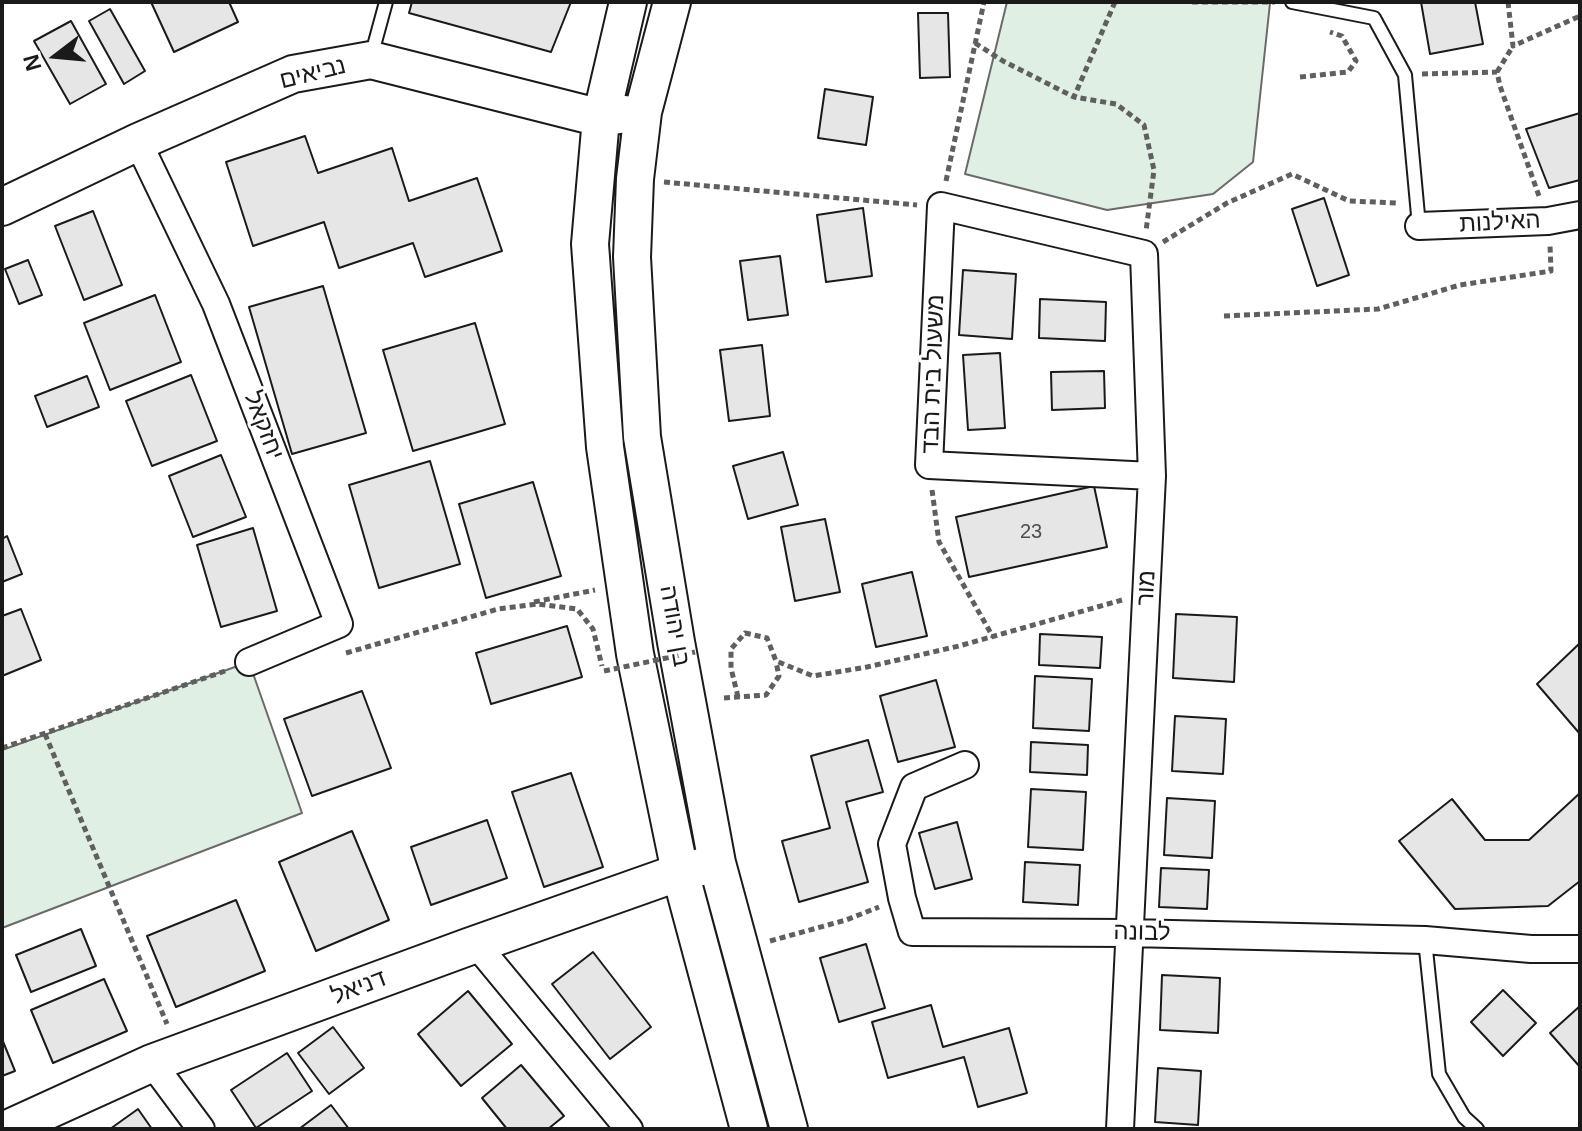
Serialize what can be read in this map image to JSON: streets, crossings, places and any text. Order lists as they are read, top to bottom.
{
  "streets": {
    "street": [
      "נביאים",
      "האילנות",
      "משעול בית הבד",
      "יחזקאל",
      "מור",
      "בן יהודה",
      "לבונה",
      "דניאל"
    ]
  },
  "crossings": [
    ["נביאים", "יחזקאל"],
    ["נביאים", "בן יהודה"],
    ["משעול בית הבד", "מור"],
    ["מור", "לבונה"],
    ["בן יהודה", "דניאל"]
  ],
  "house_numbers": ["23"],
  "north": "left"
}
